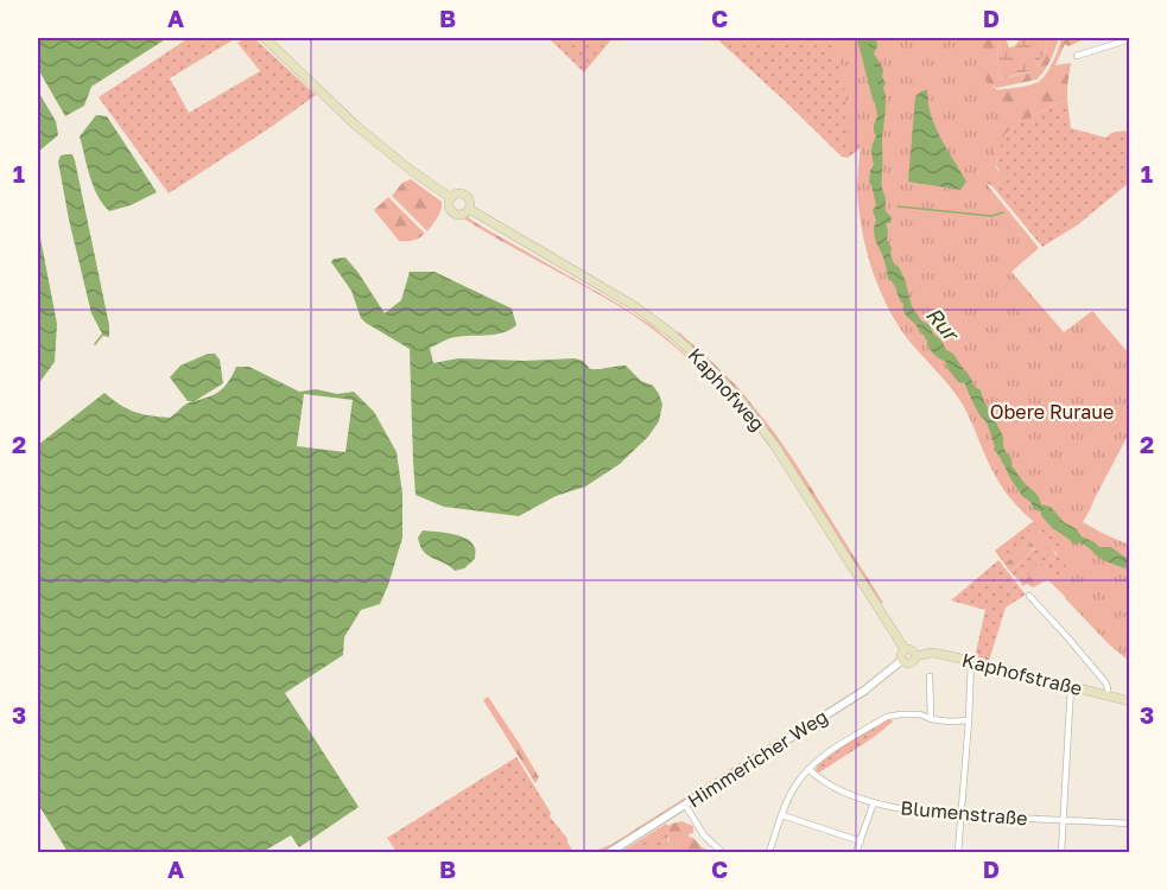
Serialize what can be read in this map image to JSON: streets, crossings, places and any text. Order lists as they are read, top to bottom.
{
  "streets": {
    "main road": ["Kaphofweg", "Kaphofstraße"],
    "street": ["Himmericher Weg", "Blumenstraße"]
  },
  "crossings": [
    ["Kaphofweg", "Kaphofstraße"],
    ["Kaphofweg", "Himmericher Weg"],
    ["Kaphofstraße", "Himmericher Weg"]
  ],
  "water": ["Rur"],
  "parks": ["Obere Ruraue"],
  "grid": {
    "columns": [
      "A",
      "B",
      "C",
      "D"
    ],
    "rows": ["1", "2", "3"]
  }
}
